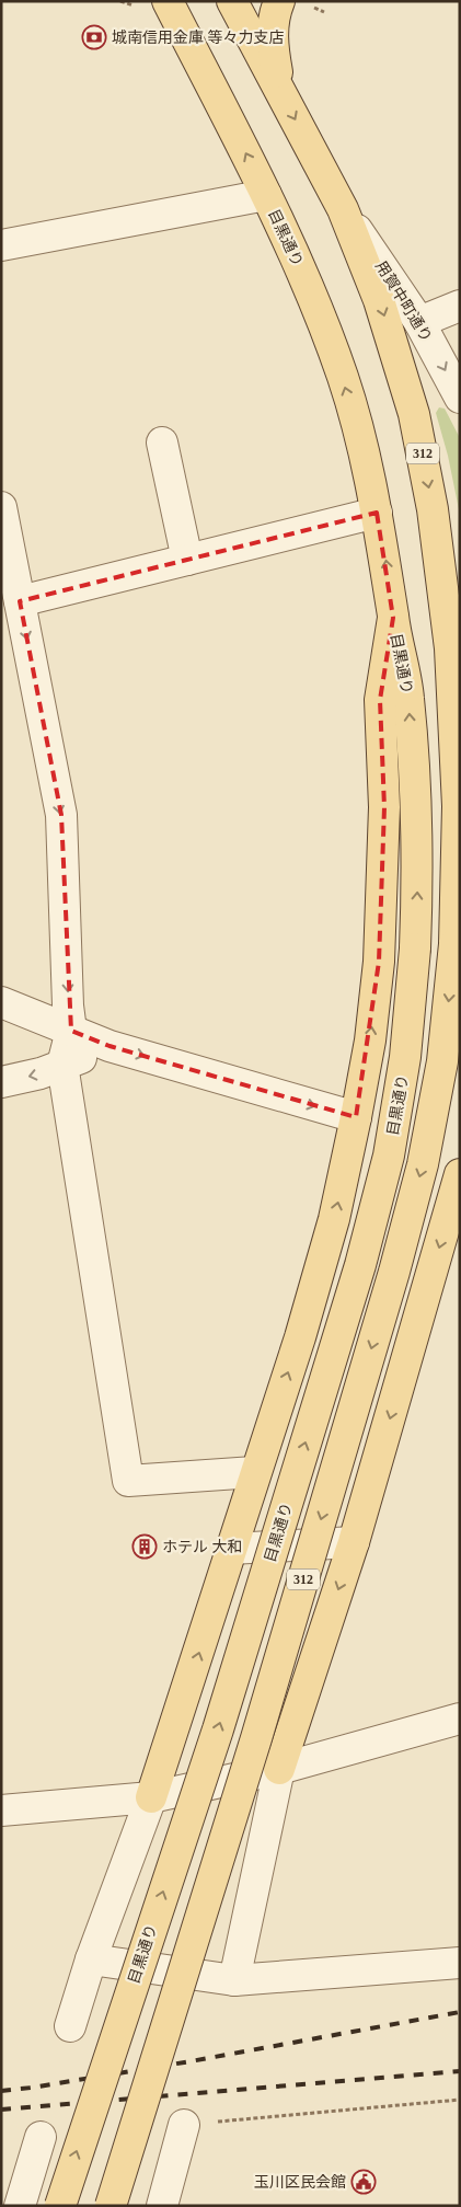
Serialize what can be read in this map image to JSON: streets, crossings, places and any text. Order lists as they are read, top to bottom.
{
  "streets": {
    "main road": ["目黒通り", "312"],
    "street": ["用賀中町通り"]
  },
  "crossings": [
    ["用賀中町通り", "312"]
  ],
  "one_way": ["用賀中町通り"],
  "places": {
    "bank": ["城南信用金庫 等々力支店"],
    "building": ["ホテル 大和"],
    "public building": ["玉川区民会館"]
  }
}
